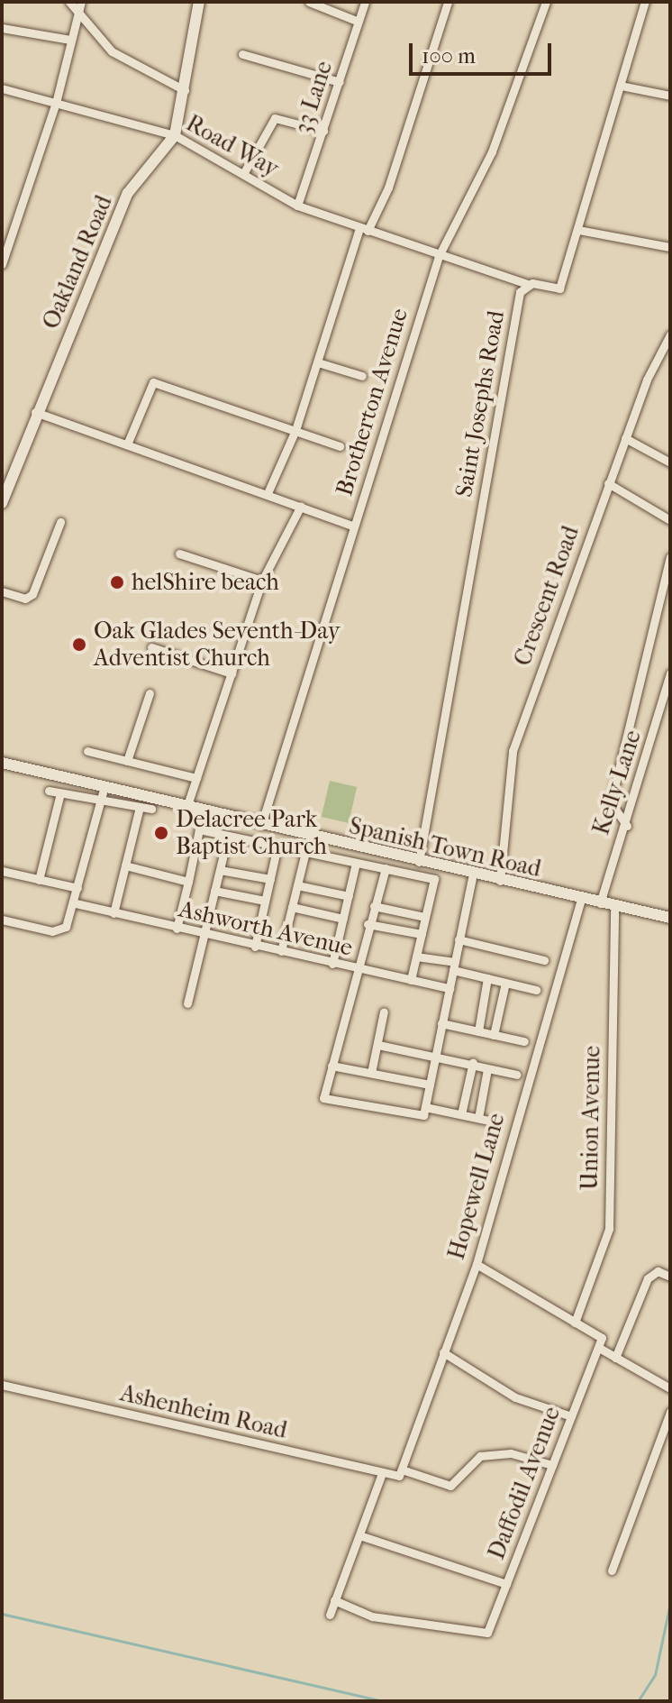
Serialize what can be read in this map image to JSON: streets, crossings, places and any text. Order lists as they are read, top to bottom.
{
  "streets": {
    "main road": ["Oakland Road", "Spanish Town Road"],
    "street": [
      "33 Lane",
      "Road Way",
      "Brotherton Avenue",
      "Saint Josephs Road",
      "Crescent Road",
      "Kelly Lane",
      "Ashworth Avenue",
      "Union Avenue",
      "Hopewell Lane",
      "Ashenheim Road",
      "Daffodil Avenue"
    ]
  },
  "crossings": [
    ["33 Lane", "Road Way"],
    ["Road Way", "Oakland Road"],
    ["Road Way", "Brotherton Avenue"],
    ["Road Way", "Saint Josephs Road"],
    ["Brotherton Avenue", "Spanish Town Road"],
    ["Saint Josephs Road", "Spanish Town Road"],
    ["Crescent Road", "Spanish Town Road"],
    ["Kelly Lane", "Spanish Town Road"],
    ["Spanish Town Road", "Union Avenue"],
    ["Spanish Town Road", "Hopewell Lane"],
    ["Hopewell Lane", "Ashenheim Road"]
  ],
  "places": ["helShire beach", "Oak Glades Seventh-Day Adventist Church", "Delacree Park Baptist Church"],
  "scale_bar": "100 m"
}
